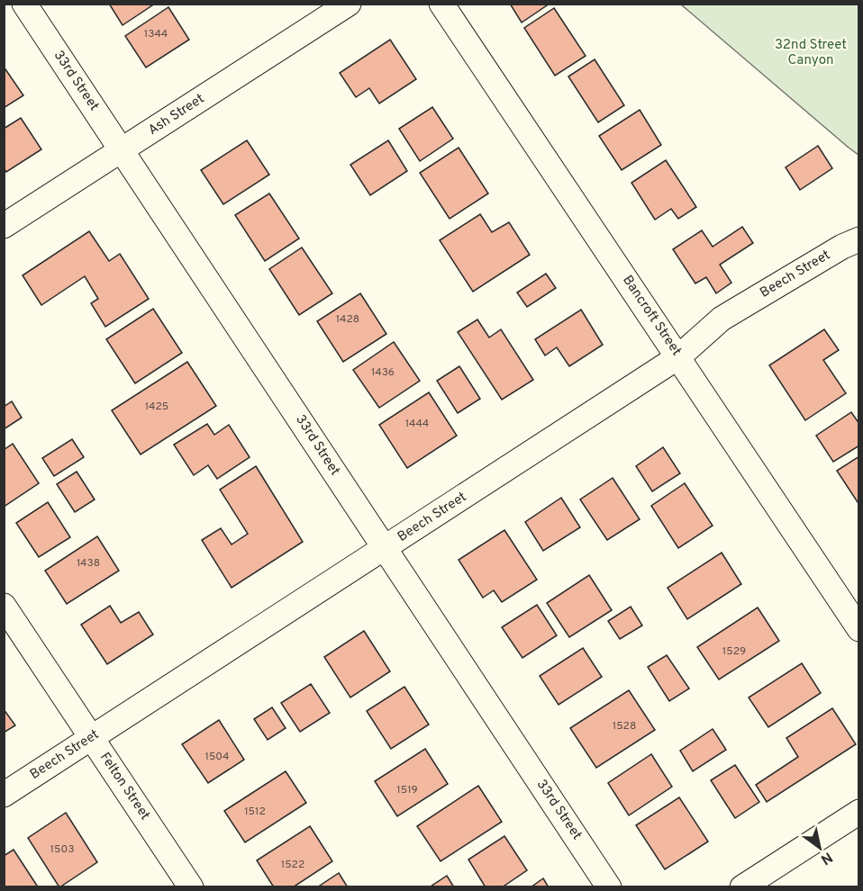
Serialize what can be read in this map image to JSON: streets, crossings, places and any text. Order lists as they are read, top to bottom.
{
  "streets": {
    "street": [
      "33rd Street",
      "Ash Street",
      "Beech Street",
      "Bancroft Street",
      "Felton Street"
    ]
  },
  "crossings": [
    ["33rd Street", "Ash Street"],
    ["33rd Street", "Beech Street"],
    ["Beech Street", "Bancroft Street"],
    ["Beech Street", "Felton Street"]
  ],
  "parks": ["32nd Street Canyon"],
  "house_numbers": [
    "1344",
    "1428",
    "1436",
    "1425",
    "1444",
    "1438",
    "1529",
    "1528",
    "1504",
    "1519",
    "1512",
    "1503",
    "1522"
  ],
  "north": "bottom right"
}
